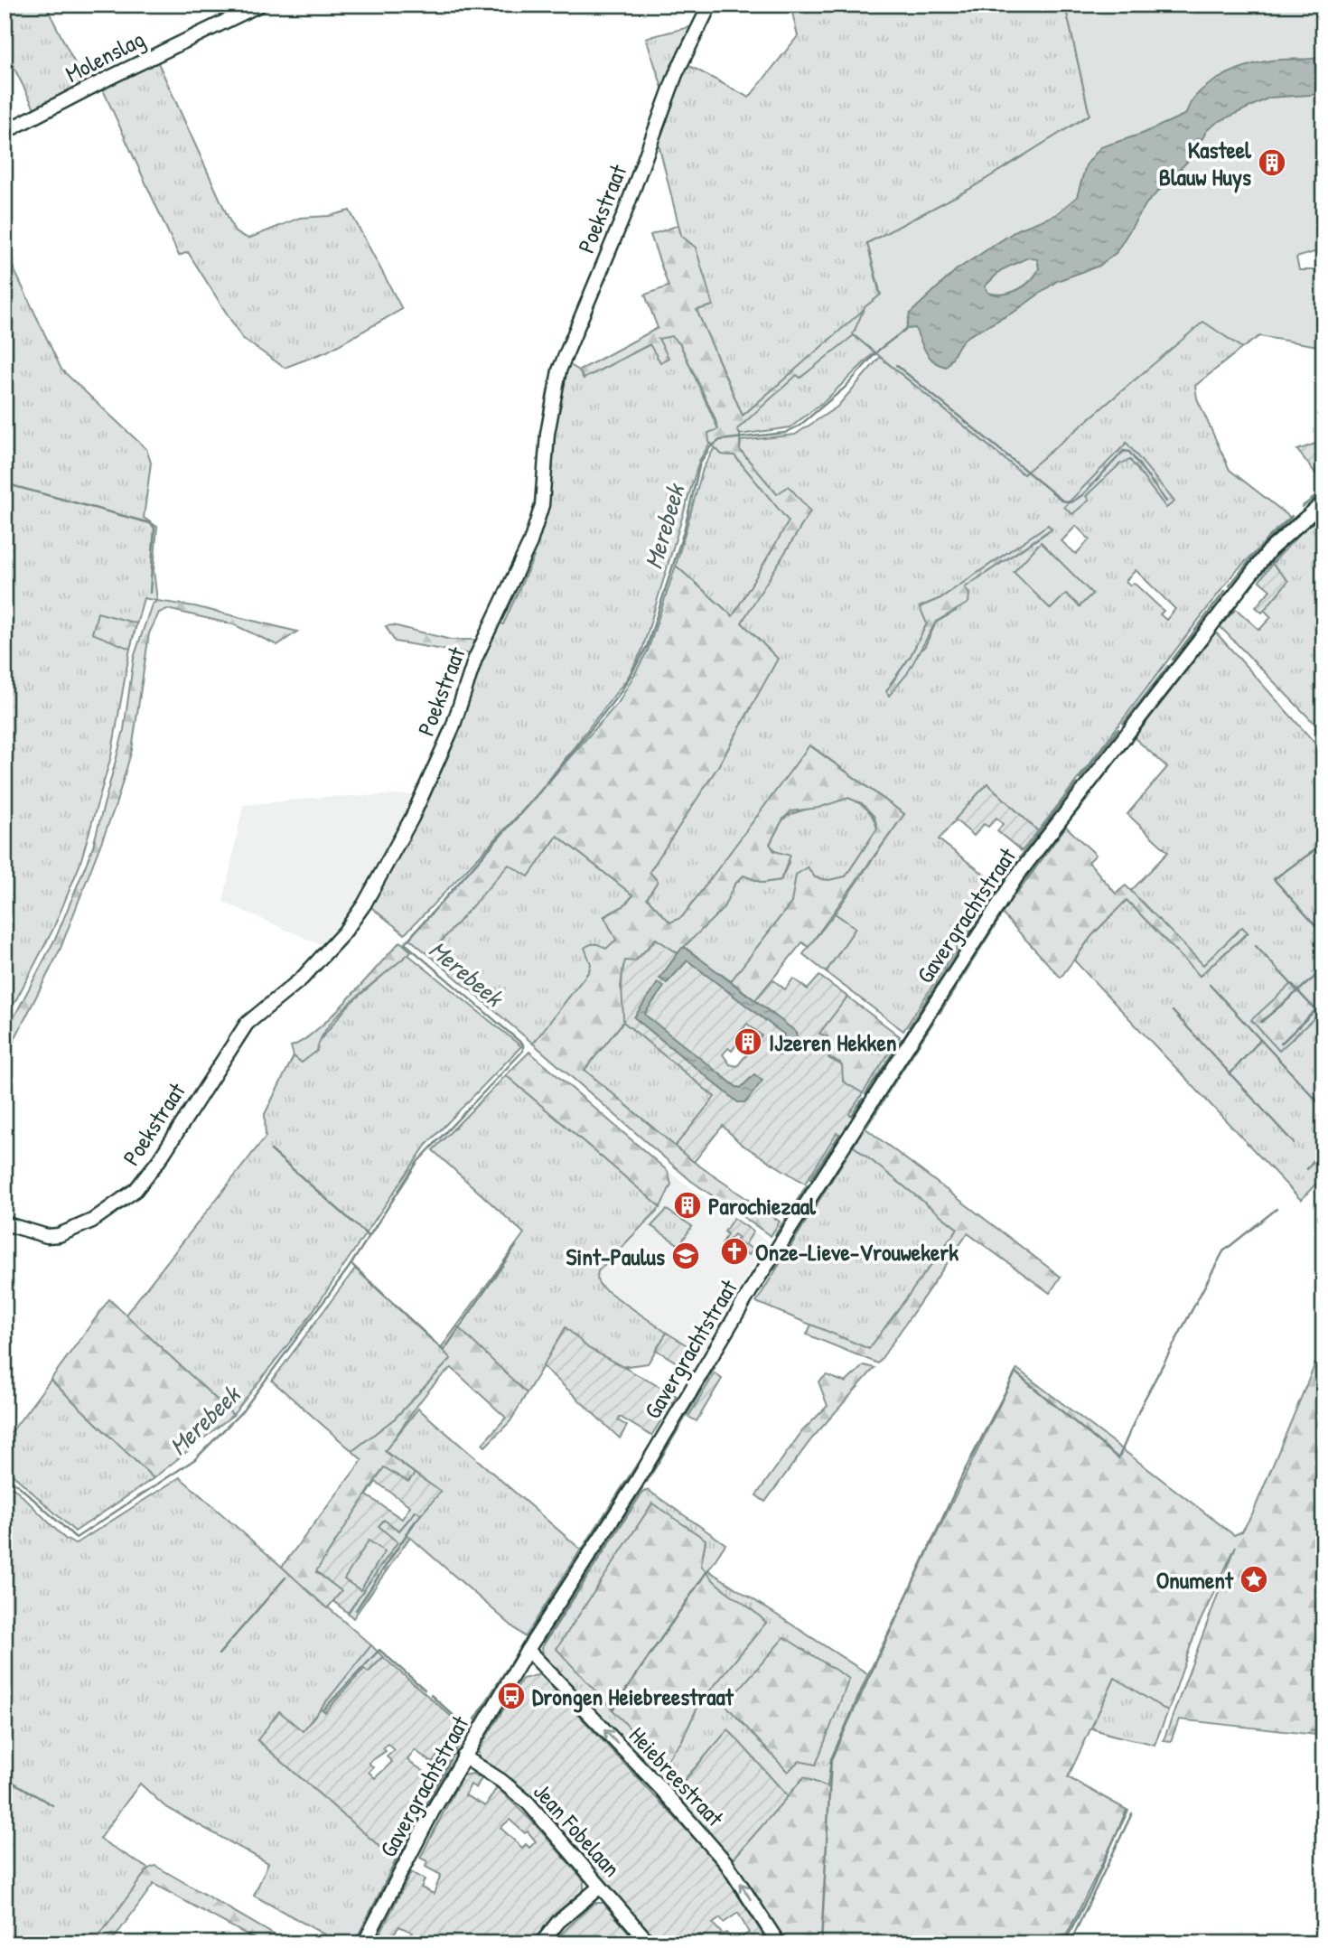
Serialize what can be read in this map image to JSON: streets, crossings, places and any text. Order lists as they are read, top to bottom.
{
  "streets": {
    "street": [
      "Molenslag",
      "Poekstraat",
      "Gavergrachtstraat",
      "Heiebreestraat",
      "Jean Fobelaan"
    ]
  },
  "crossings": [
    ["Gavergrachtstraat", "Heiebreestraat"],
    ["Gavergrachtstraat", "Jean Fobelaan"]
  ],
  "one_way": ["Heiebreestraat"],
  "water": ["Merebeek"],
  "places": {
    "building": ["Kasteel Blauw Huys", "IJzeren Hekken", "Parochiezaal"],
    "church": ["Onze-Lieve-Vrouwekerk"],
    "school or university": ["Sint-Paulus"],
    "place": ["Onument"],
    "bus stop": ["Drongen Heiebreestraat"]
  }
}
